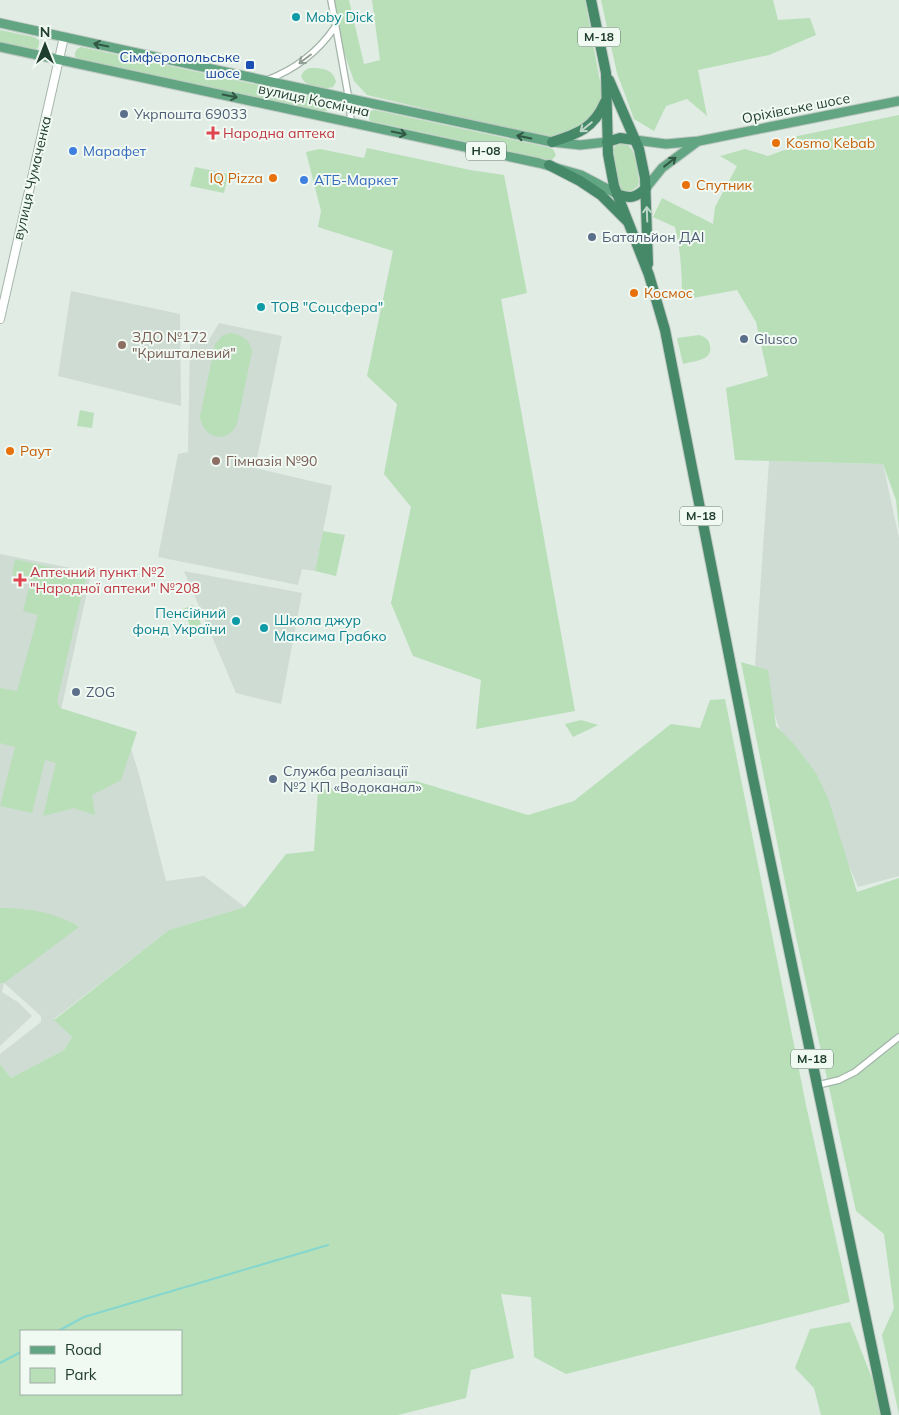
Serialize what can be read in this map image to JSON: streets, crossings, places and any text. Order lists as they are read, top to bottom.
{
  "streets": {
    "highway": ["М-18", "Н-08"],
    "main road": ["вулиця Космічна", "Оріхівське шосе"],
    "street": ["вулиця Чумаченка"]
  },
  "crossings": [
    ["М-18", "вулиця Космічна"],
    ["М-18", "Оріхівське шосе"],
    ["М-18", "Н-08"],
    ["вулиця Космічна", "Н-08"],
    ["вулиця Космічна", "вулиця Чумаченка"],
    ["Оріхівське шосе", "Н-08"]
  ],
  "places": {
    "other": [
      "Moby Dick",
      "Укрпошта 69033",
      "Kosmo Kebab",
      "Марафет",
      "IQ Pizza",
      "АТБ-Маркет",
      "Спутник",
      "Батальйон ДАI",
      "Космос",
      "ТОВ \"Соцсфера\"",
      "Glusco",
      "ЗДО №172 \"Кришталевий\"",
      "Раут",
      "Гімназія №90",
      "Пенсійний фонд України",
      "Школа джур Максима Грабко",
      "ZOG",
      "Служба реалізації №2 КП «Водоканал»"
    ],
    "transit": ["Сімферопольське шосе"],
    "health": ["Народна аптека", "Аптечний пункт №2 \"Народної аптеки\" №208"]
  },
  "legend": ["Road", "Park"],
  "north": "top"
}
